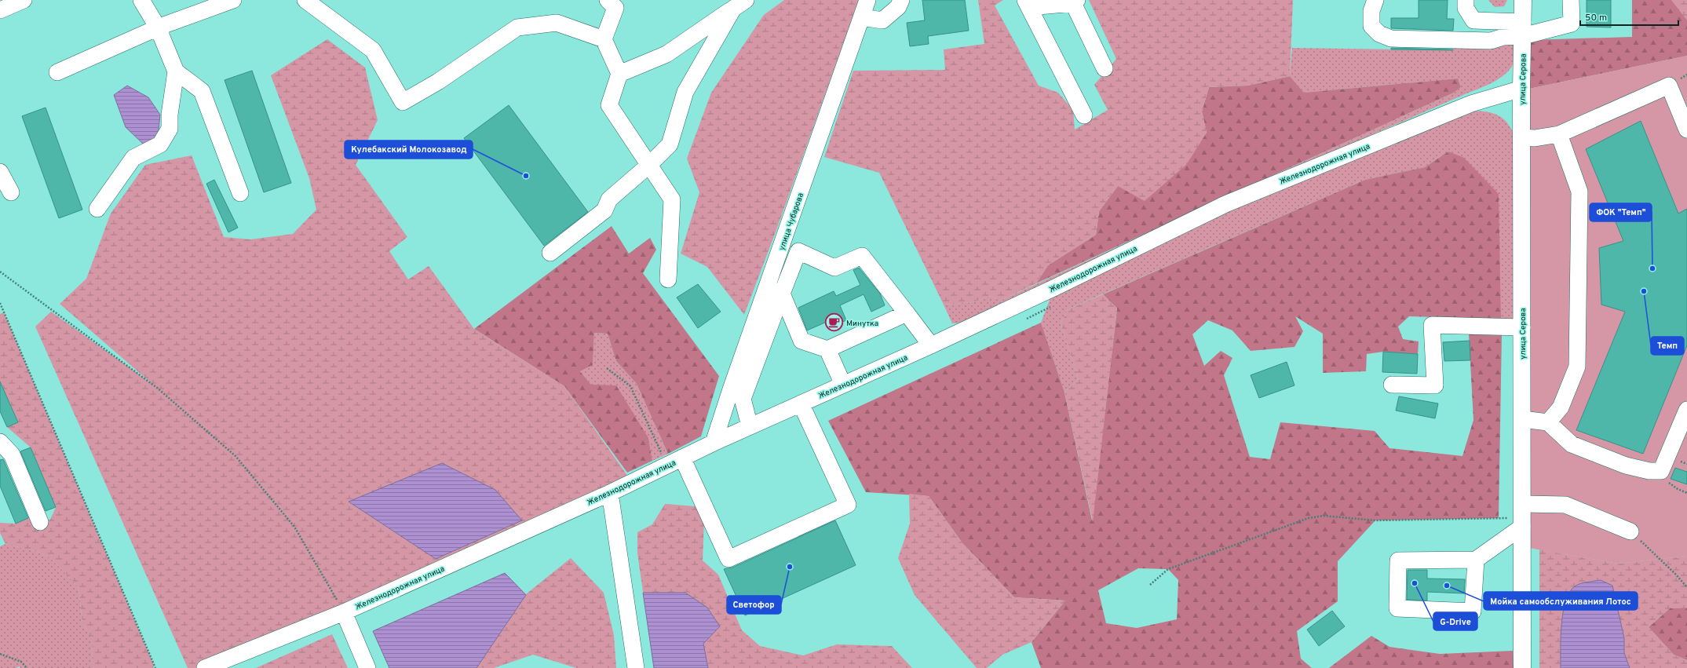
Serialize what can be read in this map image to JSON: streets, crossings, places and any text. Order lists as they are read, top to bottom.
{
  "streets": {
    "main road": ["улица Серова"],
    "street": ["Железнодорожная улица", "улица Чубарова"]
  },
  "crossings": [
    ["улица Серова", "Железнодорожная улица"],
    ["Железнодорожная улица", "улица Чубарова"]
  ],
  "places": {
    "other": [
      "Кулебакский Молокозавод",
      "ФОК \"Темп\"",
      "Темп",
      "Светофор",
      "G-Drive",
      "Мойка самообслуживания Лотос"
    ],
    "cafe": ["Минутка"]
  },
  "scale_bar": "50 m"
}
